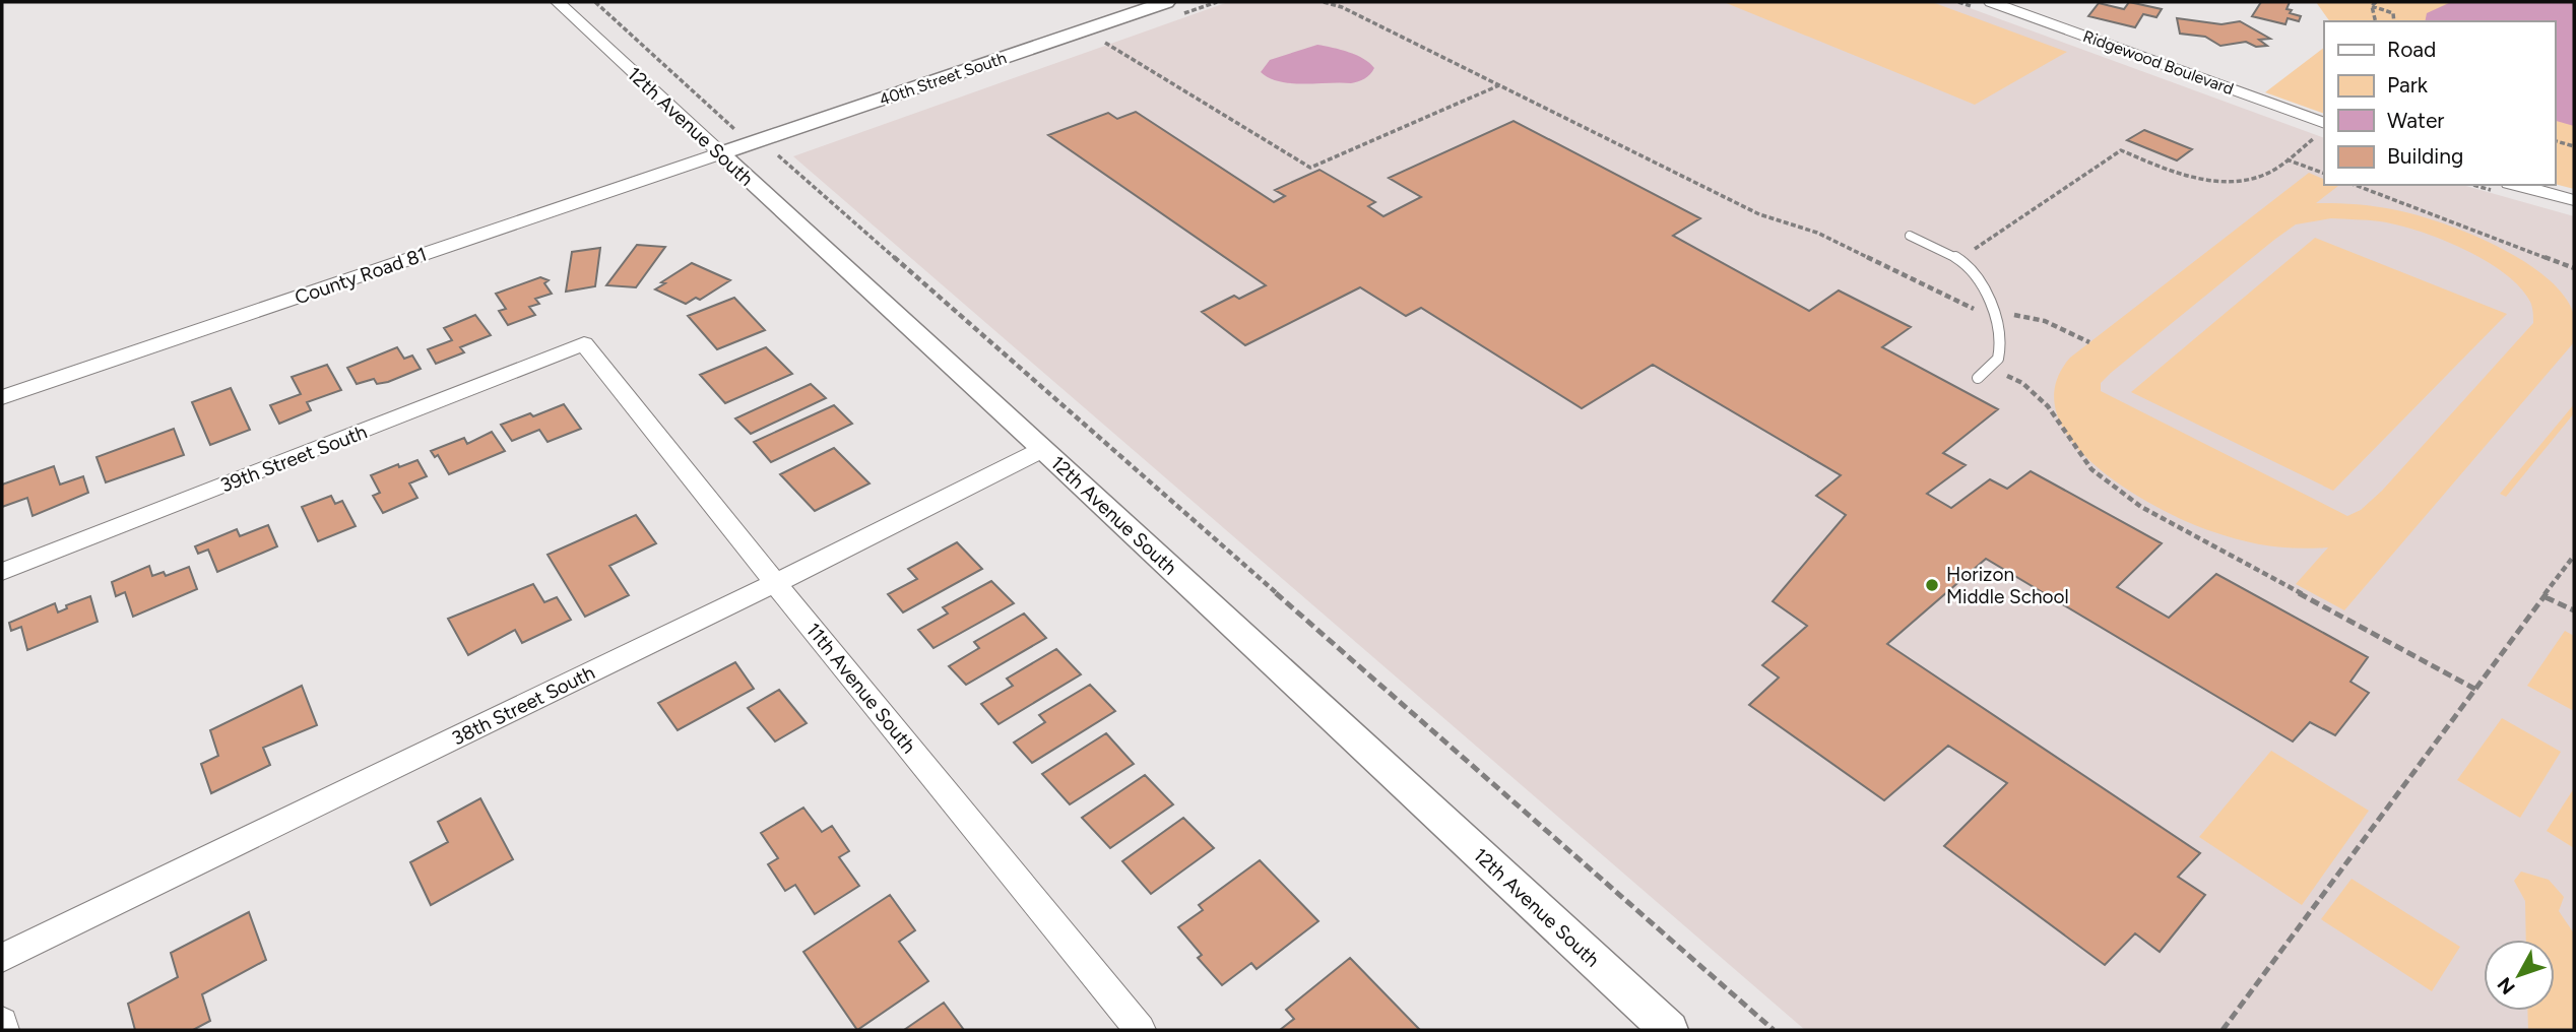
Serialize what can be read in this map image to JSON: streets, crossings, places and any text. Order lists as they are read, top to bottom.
{
  "streets": {
    "street": [
      "Ridgewood Boulevard",
      "40th Street South",
      "12th Avenue South",
      "County Road 81",
      "39th Street South",
      "11th Avenue South",
      "38th Street South"
    ]
  },
  "crossings": [
    ["40th Street South", "12th Avenue South"],
    ["40th Street South", "County Road 81"],
    ["12th Avenue South", "County Road 81"],
    ["12th Avenue South", "38th Street South"],
    ["39th Street South", "11th Avenue South"],
    ["11th Avenue South", "38th Street South"]
  ],
  "places": ["Horizon Middle School"],
  "legend": [
    "Road",
    "Park",
    "Water",
    "Building"
  ],
  "north": "bottom left"
}
